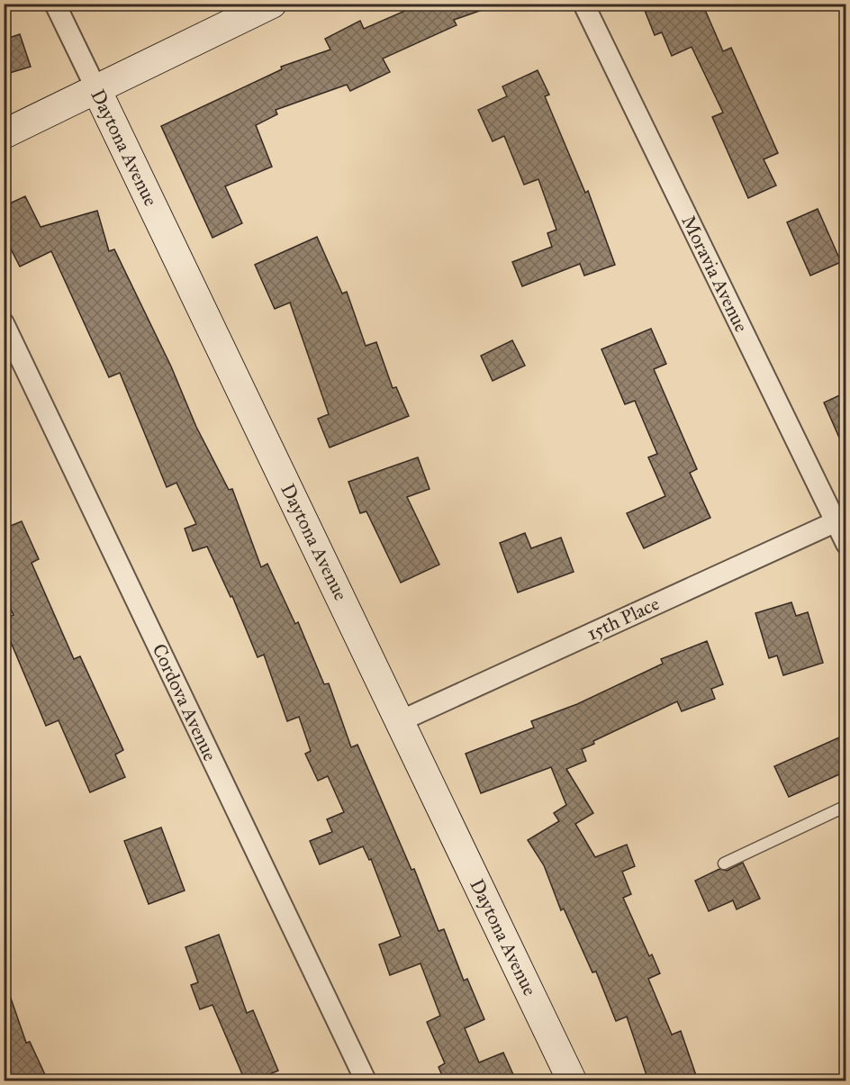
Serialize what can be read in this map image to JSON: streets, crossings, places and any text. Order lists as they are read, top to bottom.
{
  "streets": {
    "street": [
      "Daytona Avenue",
      "Moravia Avenue",
      "15th Place",
      "Cordova Avenue"
    ]
  },
  "crossings": [
    ["Daytona Avenue", "15th Place"],
    ["Moravia Avenue", "15th Place"]
  ]
}
